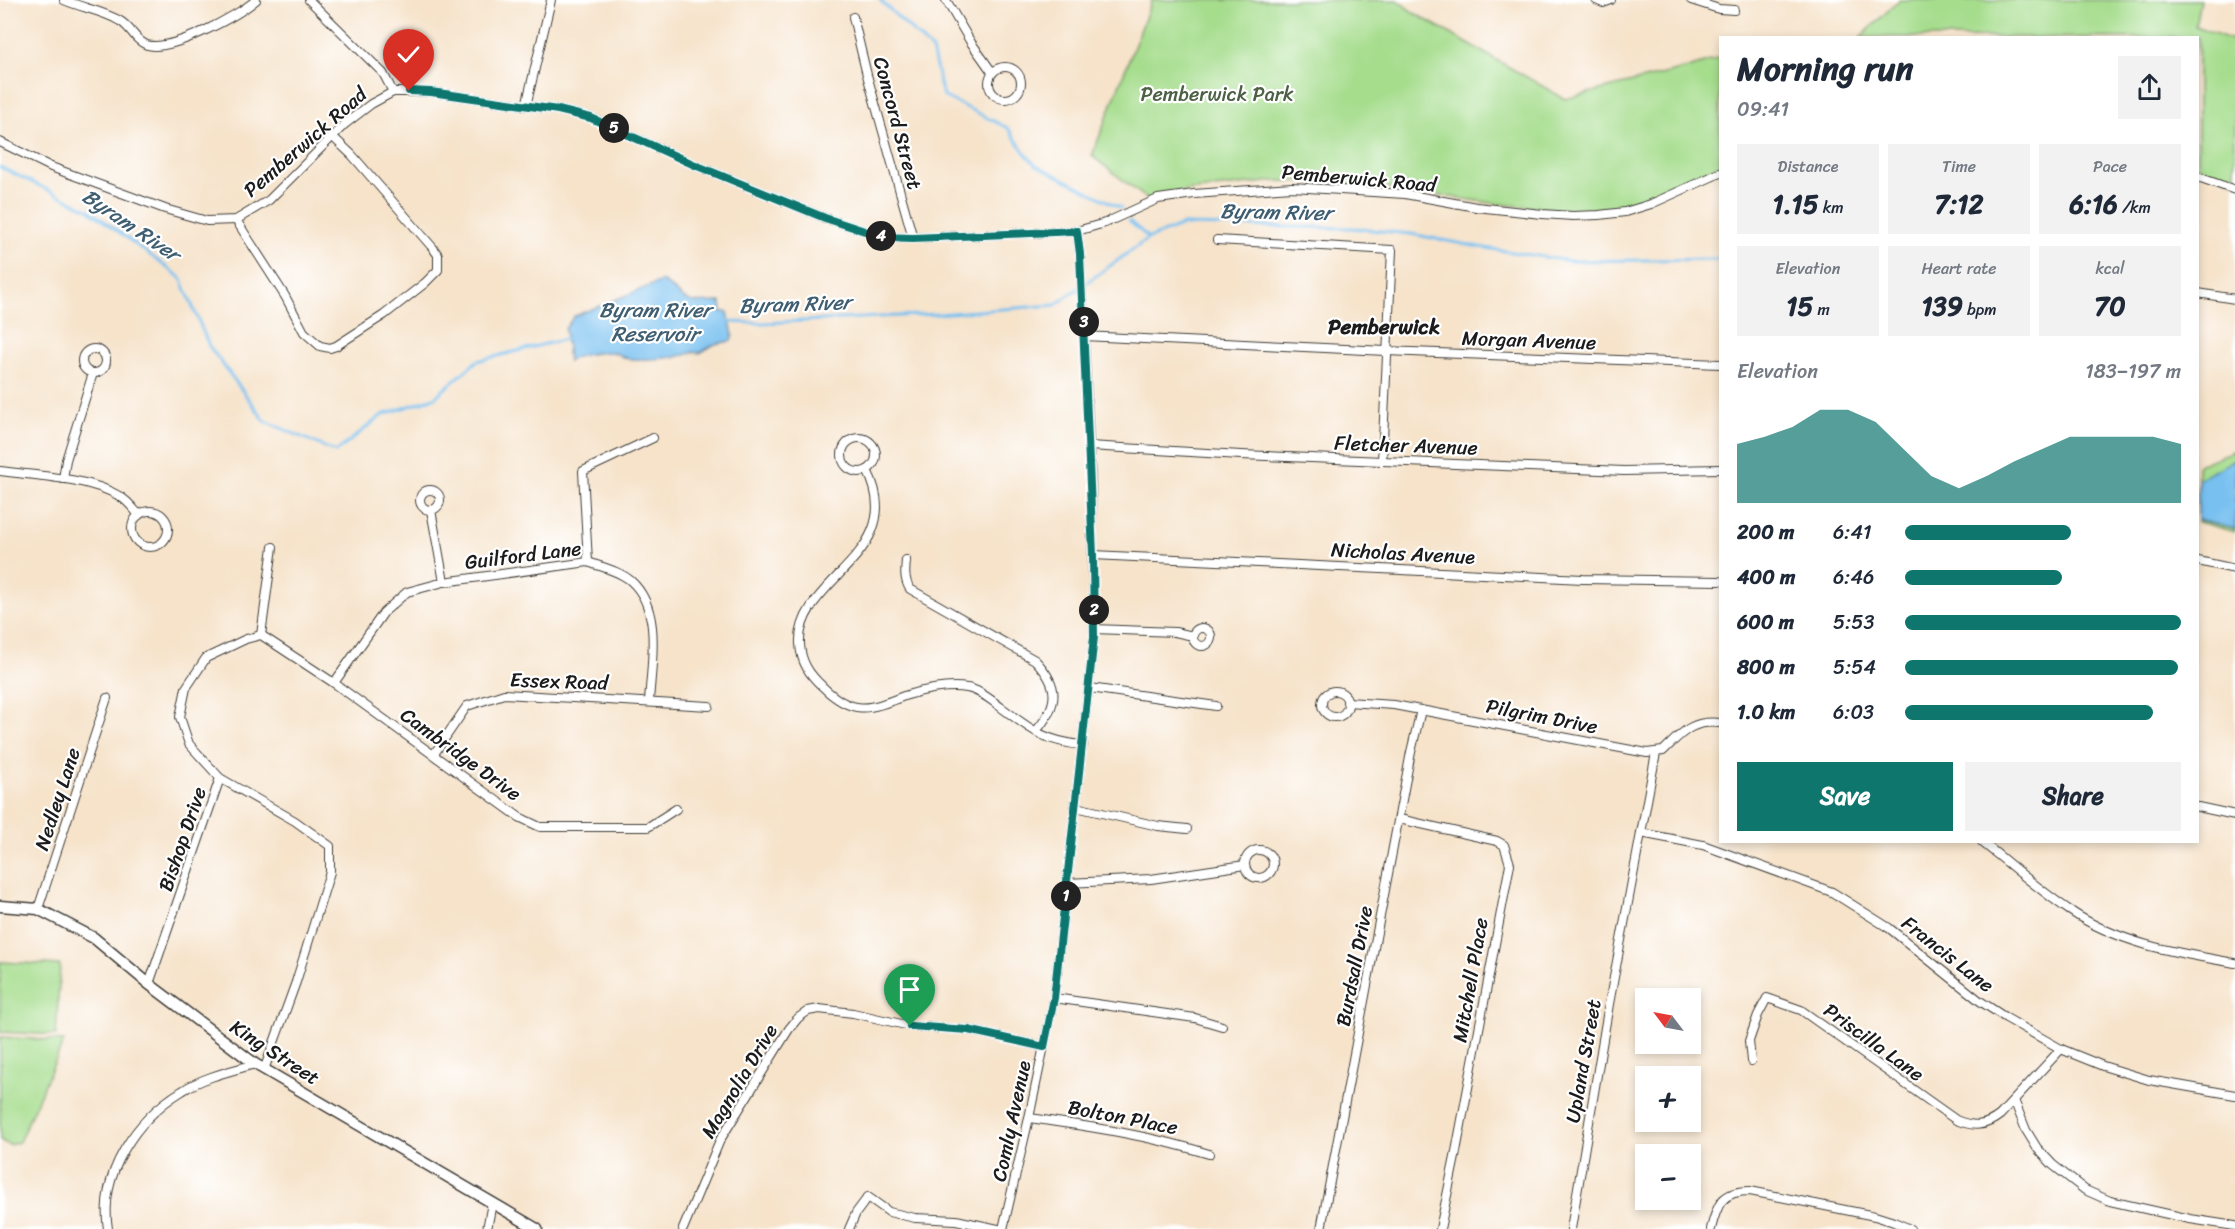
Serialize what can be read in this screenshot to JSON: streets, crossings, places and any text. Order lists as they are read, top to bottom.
{
  "streets": {
    "main road": ["King Street"],
    "street": [
      "Concord Street",
      "Pemberwick Road",
      "Morgan Avenue",
      "Fletcher Avenue",
      "Nicholas Avenue",
      "Guilford Lane",
      "Essex Road",
      "Pilgrim Drive",
      "Cambridge Drive",
      "Nedley Lane",
      "Bishop Drive",
      "Francis Lane",
      "Burdsall Drive",
      "Mitchell Place",
      "Priscilla Lane",
      "Upland Street",
      "Magnolia Drive",
      "Bolton Place",
      "Comly Avenue"
    ]
  },
  "crossings": [
    ["Concord Street", "Pemberwick Road"],
    ["Pemberwick Road", "Comly Avenue"],
    ["Morgan Avenue", "Comly Avenue"],
    ["Fletcher Avenue", "Comly Avenue"],
    ["Nicholas Avenue", "Comly Avenue"],
    ["Guilford Lane", "Essex Road"],
    ["Guilford Lane", "Cambridge Drive"],
    ["Essex Road", "Cambridge Drive"],
    ["Pilgrim Drive", "Burdsall Drive"],
    ["Pilgrim Drive", "Upland Street"],
    ["Cambridge Drive", "Bishop Drive"],
    ["Nedley Lane", "King Street"],
    ["Bishop Drive", "King Street"],
    ["Francis Lane", "Upland Street"],
    ["Burdsall Drive", "Mitchell Place"],
    ["Magnolia Drive", "Comly Avenue"],
    ["Bolton Place", "Comly Avenue"]
  ],
  "districts": ["Pemberwick"],
  "water": ["Byram River", "Byram River Reservoir"],
  "parks": ["Pemberwick Park"],
  "north": "top left",
  "page": {
    "heading": ["Morning run", "09:41"],
    "pins": [
      "5",
      "4",
      "3",
      "2",
      "1"
    ],
    "stats": [
      ["Distance", "1.15 km"],
      ["Time", "7:12"],
      ["Pace", "6:16 /km"],
      ["Elevation", "15 m"],
      ["Heart rate", "139 bpm"],
      ["kcal", "70"]
    ],
    "chart": ["Elevation", "183–197 m"],
    "list": [
      {
        "name": "200 m",
        "note": "6:41"
      },
      {
        "name": "400 m",
        "note": "6:46"
      },
      {
        "name": "600 m",
        "note": "5:53"
      },
      {
        "name": "800 m",
        "note": "5:54"
      },
      {
        "name": "1.0 km",
        "note": "6:03"
      }
    ],
    "buttons": ["Save", "Share"],
    "map_buttons": ["+", "−"]
  }
}
